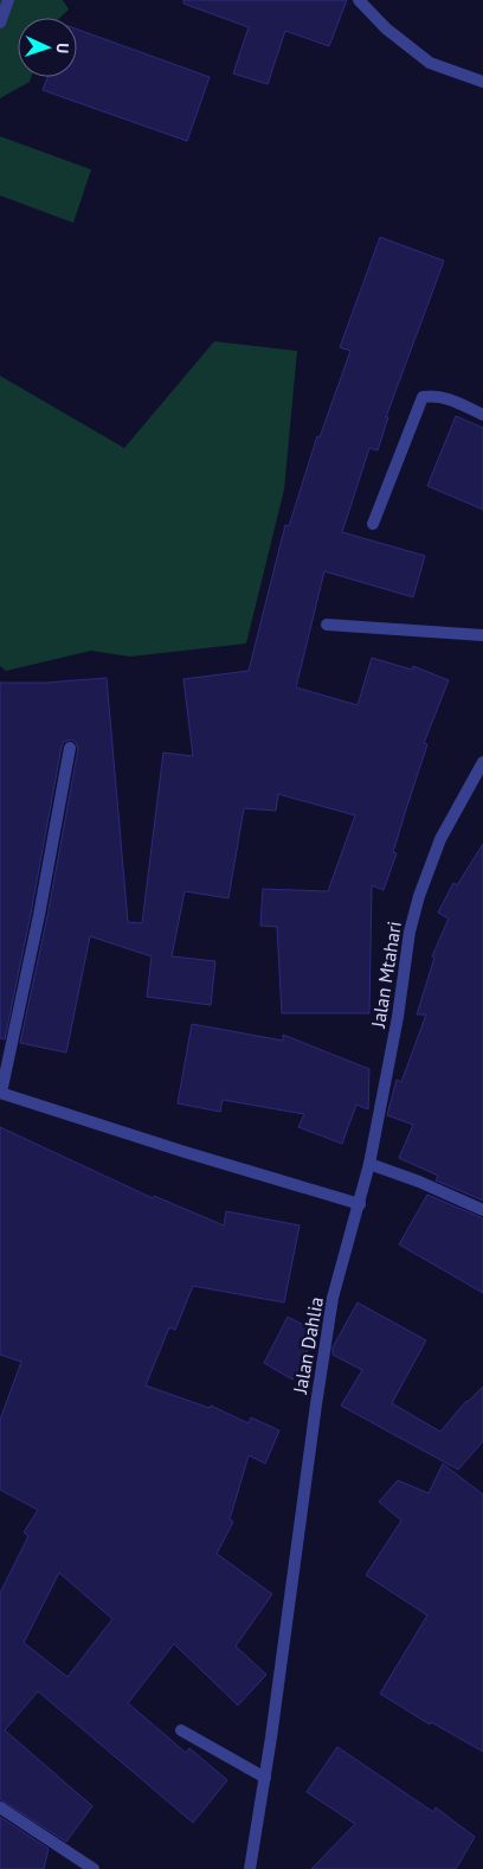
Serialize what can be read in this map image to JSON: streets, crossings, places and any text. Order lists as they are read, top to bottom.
{
  "streets": {
    "street": ["Jalan Mtahari", "Jalan Dahlia"]
  },
  "crossings": [
    ["Jalan Mtahari", "Jalan Dahlia"]
  ],
  "north": "right"
}
